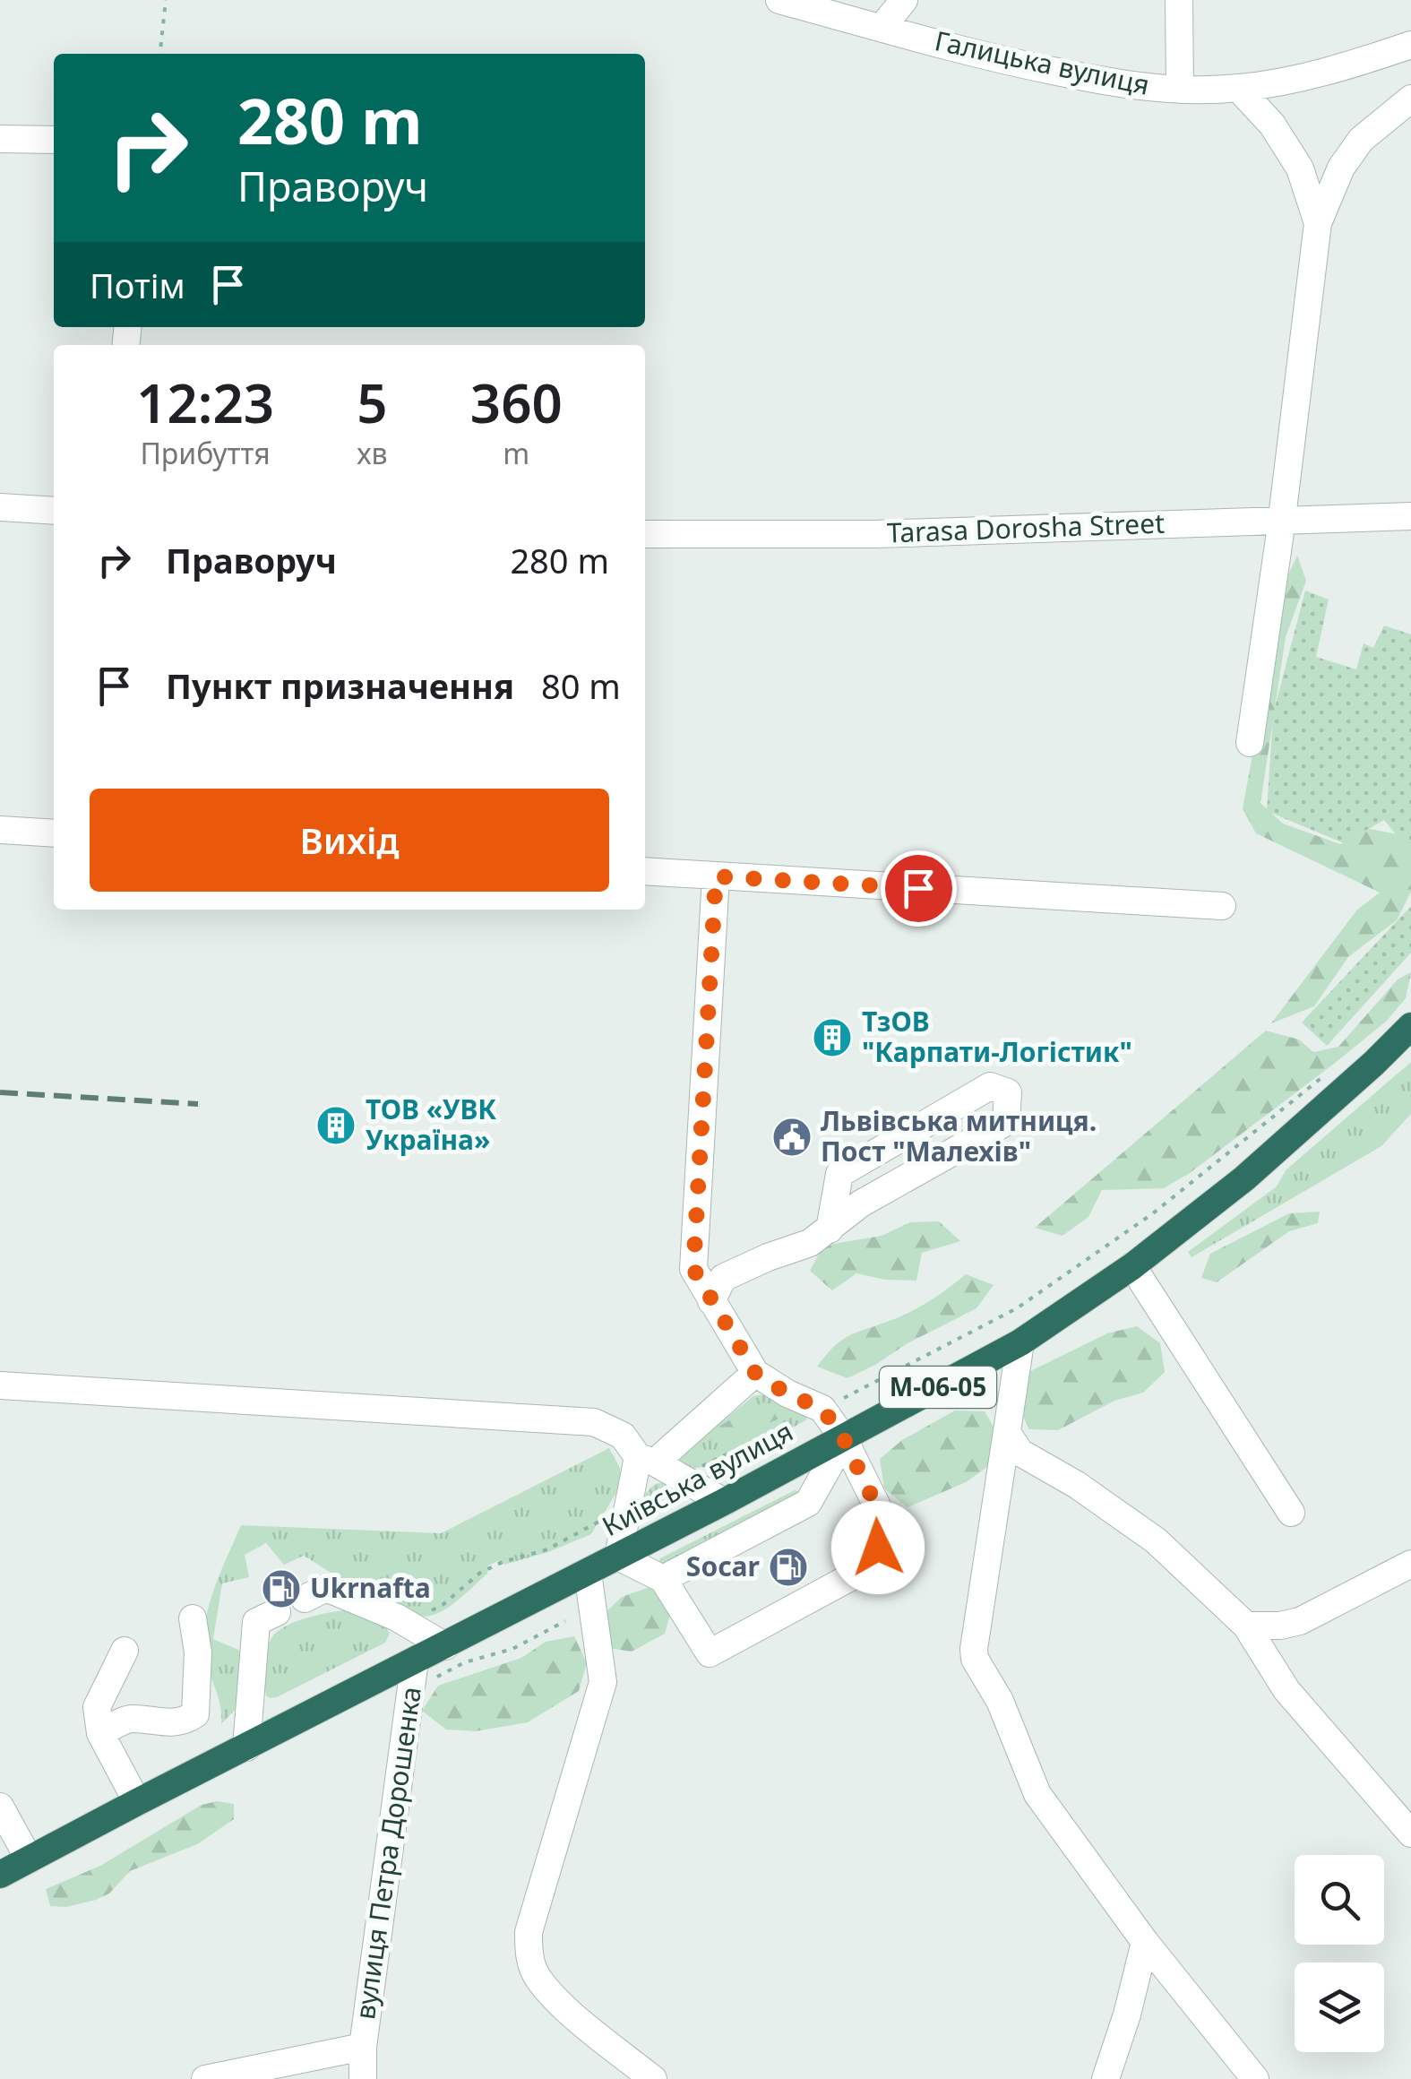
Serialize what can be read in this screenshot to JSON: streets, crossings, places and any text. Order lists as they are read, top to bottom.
{
  "streets": {
    "highway": ["М-06-05", "Київська вулиця"],
    "street": ["Галицька вулиця", "Tarasa Dorosha Street", "вулиця Петра Дорошенка"]
  },
  "crossings": [
    ["Київська вулиця", "вулиця Петра Дорошенка"]
  ],
  "places": {
    "building": ["ТзОВ \"Карпати-Логістик\"", "ТОВ «УВК Україна»"],
    "public building": ["Львівська митниця. Пост \"Малехів\""],
    "fuel station": ["Socar", "Ukrnafta"]
  },
  "page": {
    "turn": ["280 m", "Праворуч"],
    "then": "Потім",
    "eta": [
      "12:23",
      "Прибуття",
      "5",
      "хв",
      "360",
      "m"
    ],
    "list": [
      {
        "name": "Праворуч",
        "value": "280 m"
      },
      {
        "name": "Пункт призначення",
        "value": "80 m"
      }
    ],
    "buttons": "Вихід"
  }
}
